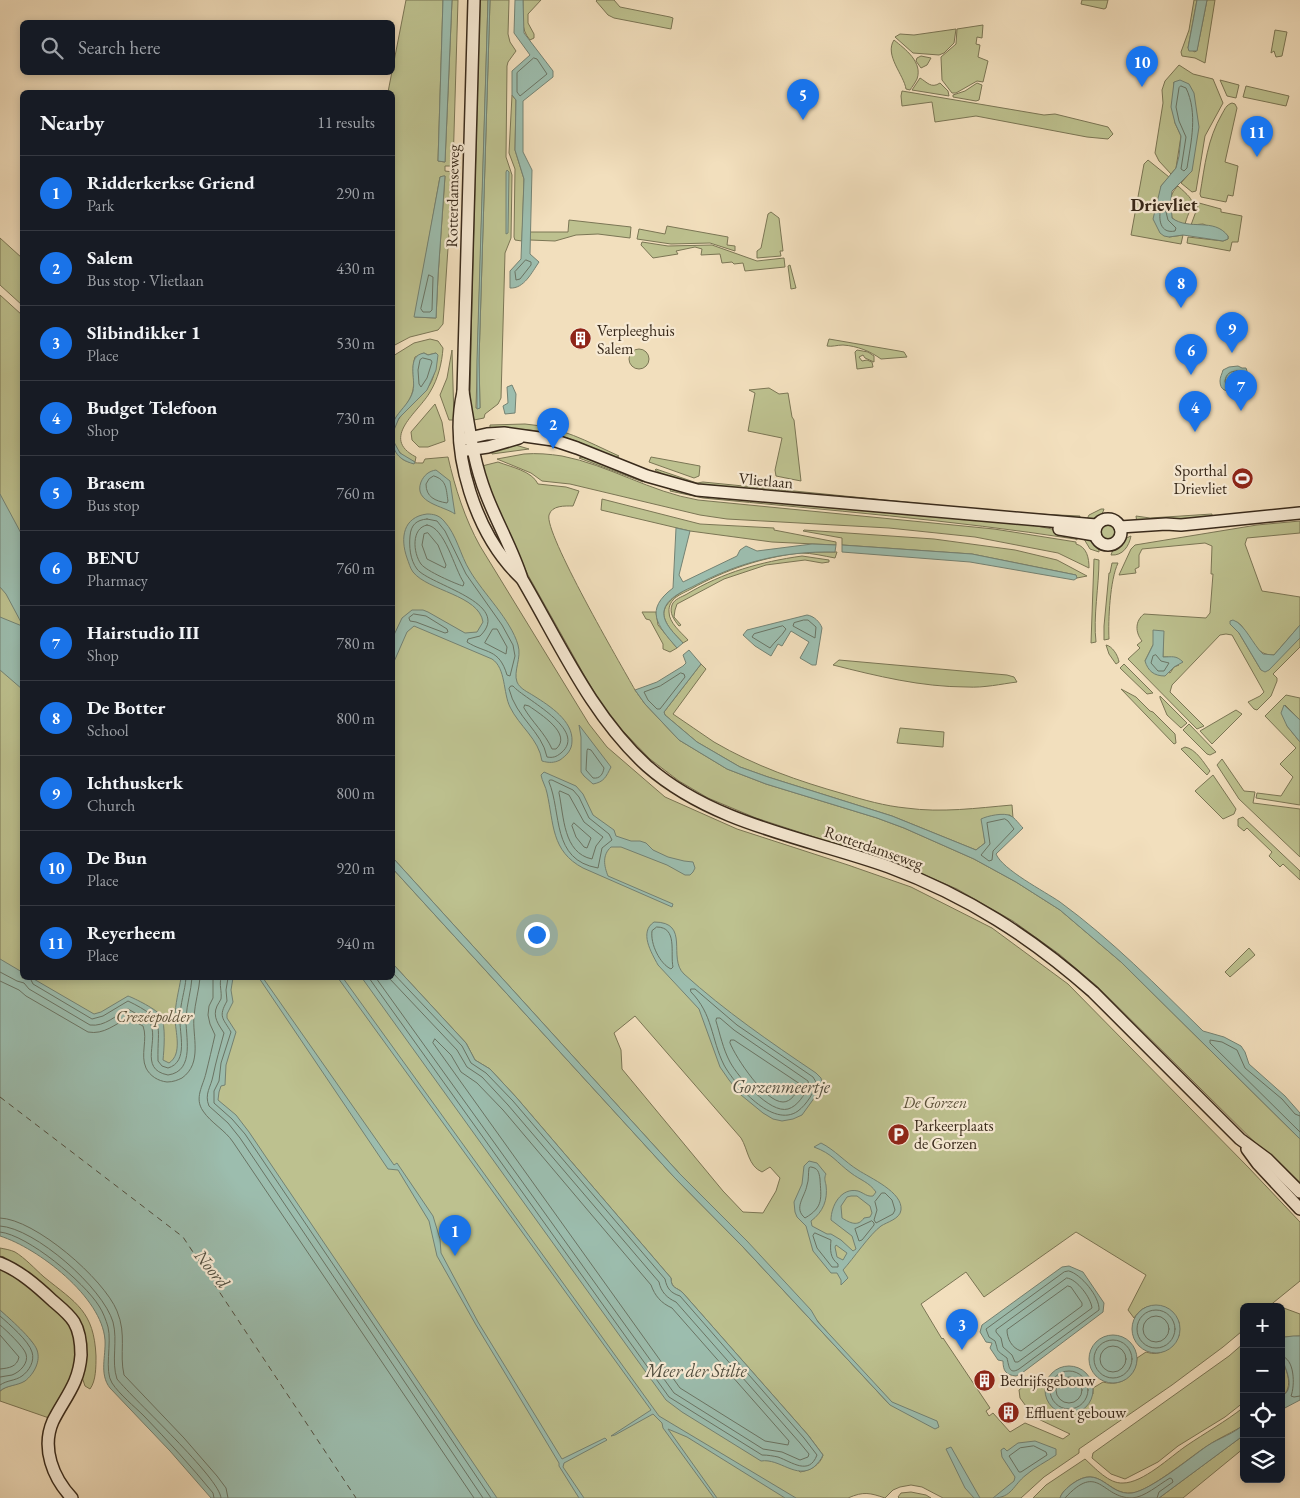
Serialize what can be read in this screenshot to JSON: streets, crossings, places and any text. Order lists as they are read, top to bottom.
{
  "streets": {
    "main road": ["Rotterdamseweg", "Vlietlaan"]
  },
  "crossings": [
    ["Rotterdamseweg", "Vlietlaan"]
  ],
  "districts": ["Drievliet"],
  "water": ["Gorzenmeertje", "Noord", "Meer der Stilte"],
  "parks": ["Crezéepolder", "De Gorzen"],
  "places": {
    "building": ["Verpleeghuis Salem", "Bedrijfsgebouw", "Effluent gebouw"],
    "sports": ["Sporthal Drievliet"],
    "parking": ["Parkeerplaats de Gorzen"]
  },
  "page": {
    "search": "Search here",
    "pins": [
      "10",
      "5",
      "11",
      "8",
      "9",
      "6",
      "7",
      "4",
      "2",
      "1",
      "3"
    ],
    "heading": ["Nearby", "11 results"],
    "list": [
      {
        "mark": "1",
        "name": "Ridderkerkse Griend",
        "note": "Park",
        "value": "290 m"
      },
      {
        "mark": "2",
        "name": "Salem",
        "note": "Bus stop · Vlietlaan",
        "value": "430 m"
      },
      {
        "mark": "3",
        "name": "Slibindikker 1",
        "note": "Place",
        "value": "530 m"
      },
      {
        "mark": "4",
        "name": "Budget Telefoon",
        "note": "Shop",
        "value": "730 m"
      },
      {
        "mark": "5",
        "name": "Brasem",
        "note": "Bus stop",
        "value": "760 m"
      },
      {
        "mark": "6",
        "name": "BENU",
        "note": "Pharmacy",
        "value": "760 m"
      },
      {
        "mark": "7",
        "name": "Hairstudio III",
        "note": "Shop",
        "value": "780 m"
      },
      {
        "mark": "8",
        "name": "De Botter",
        "note": "School",
        "value": "800 m"
      },
      {
        "mark": "9",
        "name": "Ichthuskerk",
        "note": "Church",
        "value": "800 m"
      },
      {
        "mark": "10",
        "name": "De Bun",
        "note": "Place",
        "value": "920 m"
      },
      {
        "mark": "11",
        "name": "Reyerheem",
        "note": "Place",
        "value": "940 m"
      }
    ],
    "map_buttons": ["+", "−"]
  }
}
